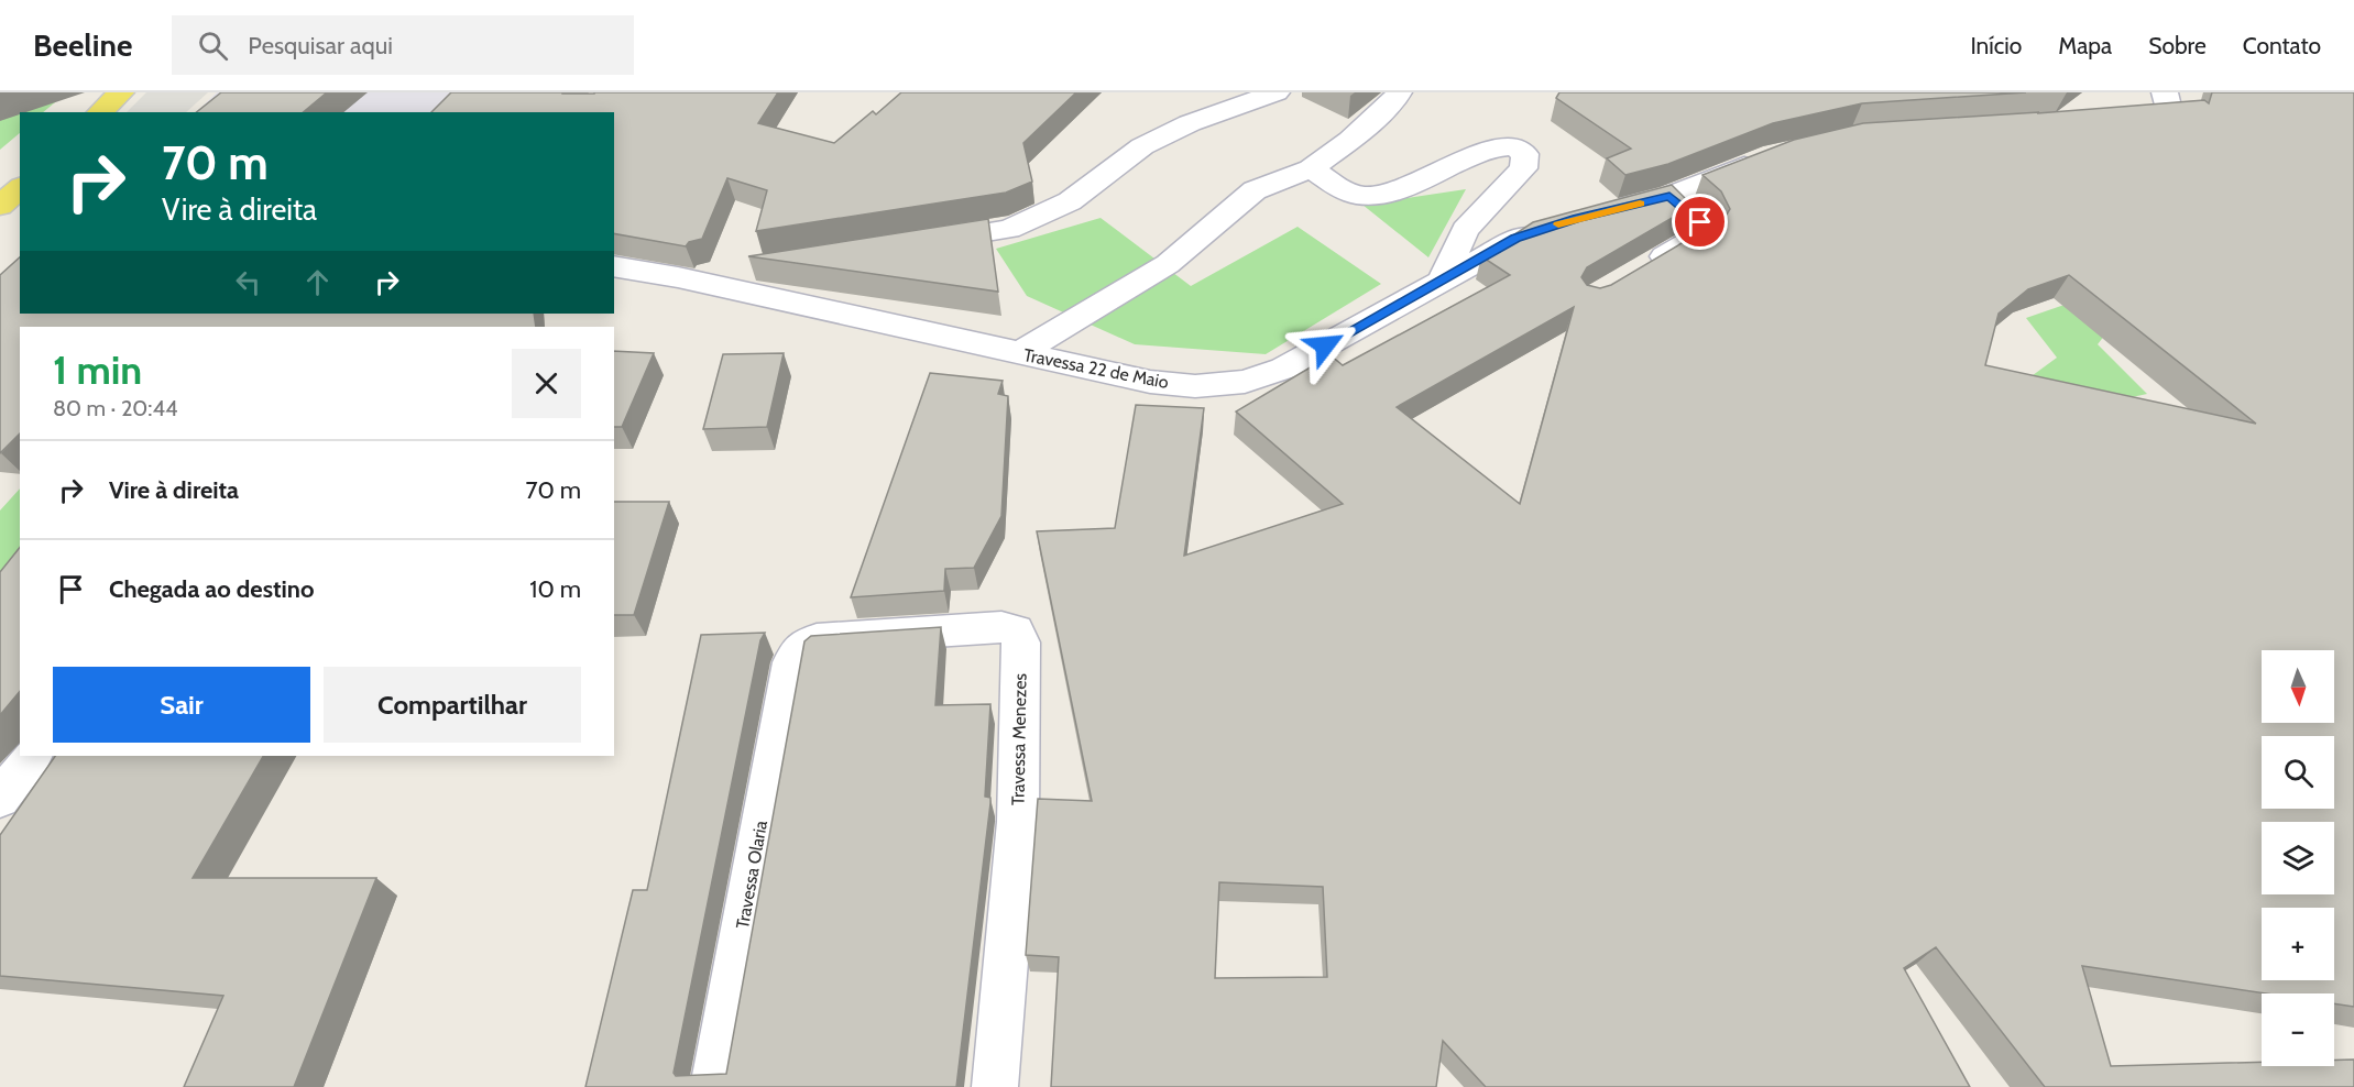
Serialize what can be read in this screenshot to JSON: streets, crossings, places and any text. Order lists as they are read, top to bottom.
{
  "streets": {
    "street": ["Travessa 22 de Maio", "Travessa Menezes", "Travessa Olaria"]
  },
  "crossings": [
    ["Travessa Menezes", "Travessa Olaria"]
  ],
  "north": "bottom",
  "page": {
    "header": "Beeline",
    "search": "Pesquisar aqui",
    "nav": [
      "Início",
      "Mapa",
      "Sobre",
      "Contato"
    ],
    "turn": ["70 m", "Vire à direita"],
    "heading": ["1 min", "80 m · 20:44"],
    "list": [
      {
        "name": "Vire à direita",
        "value": "70 m"
      },
      {
        "name": "Chegada ao destino",
        "value": "10 m"
      }
    ],
    "map_buttons": ["+", "−"],
    "buttons": ["Sair", "Compartilhar"]
  }
}
